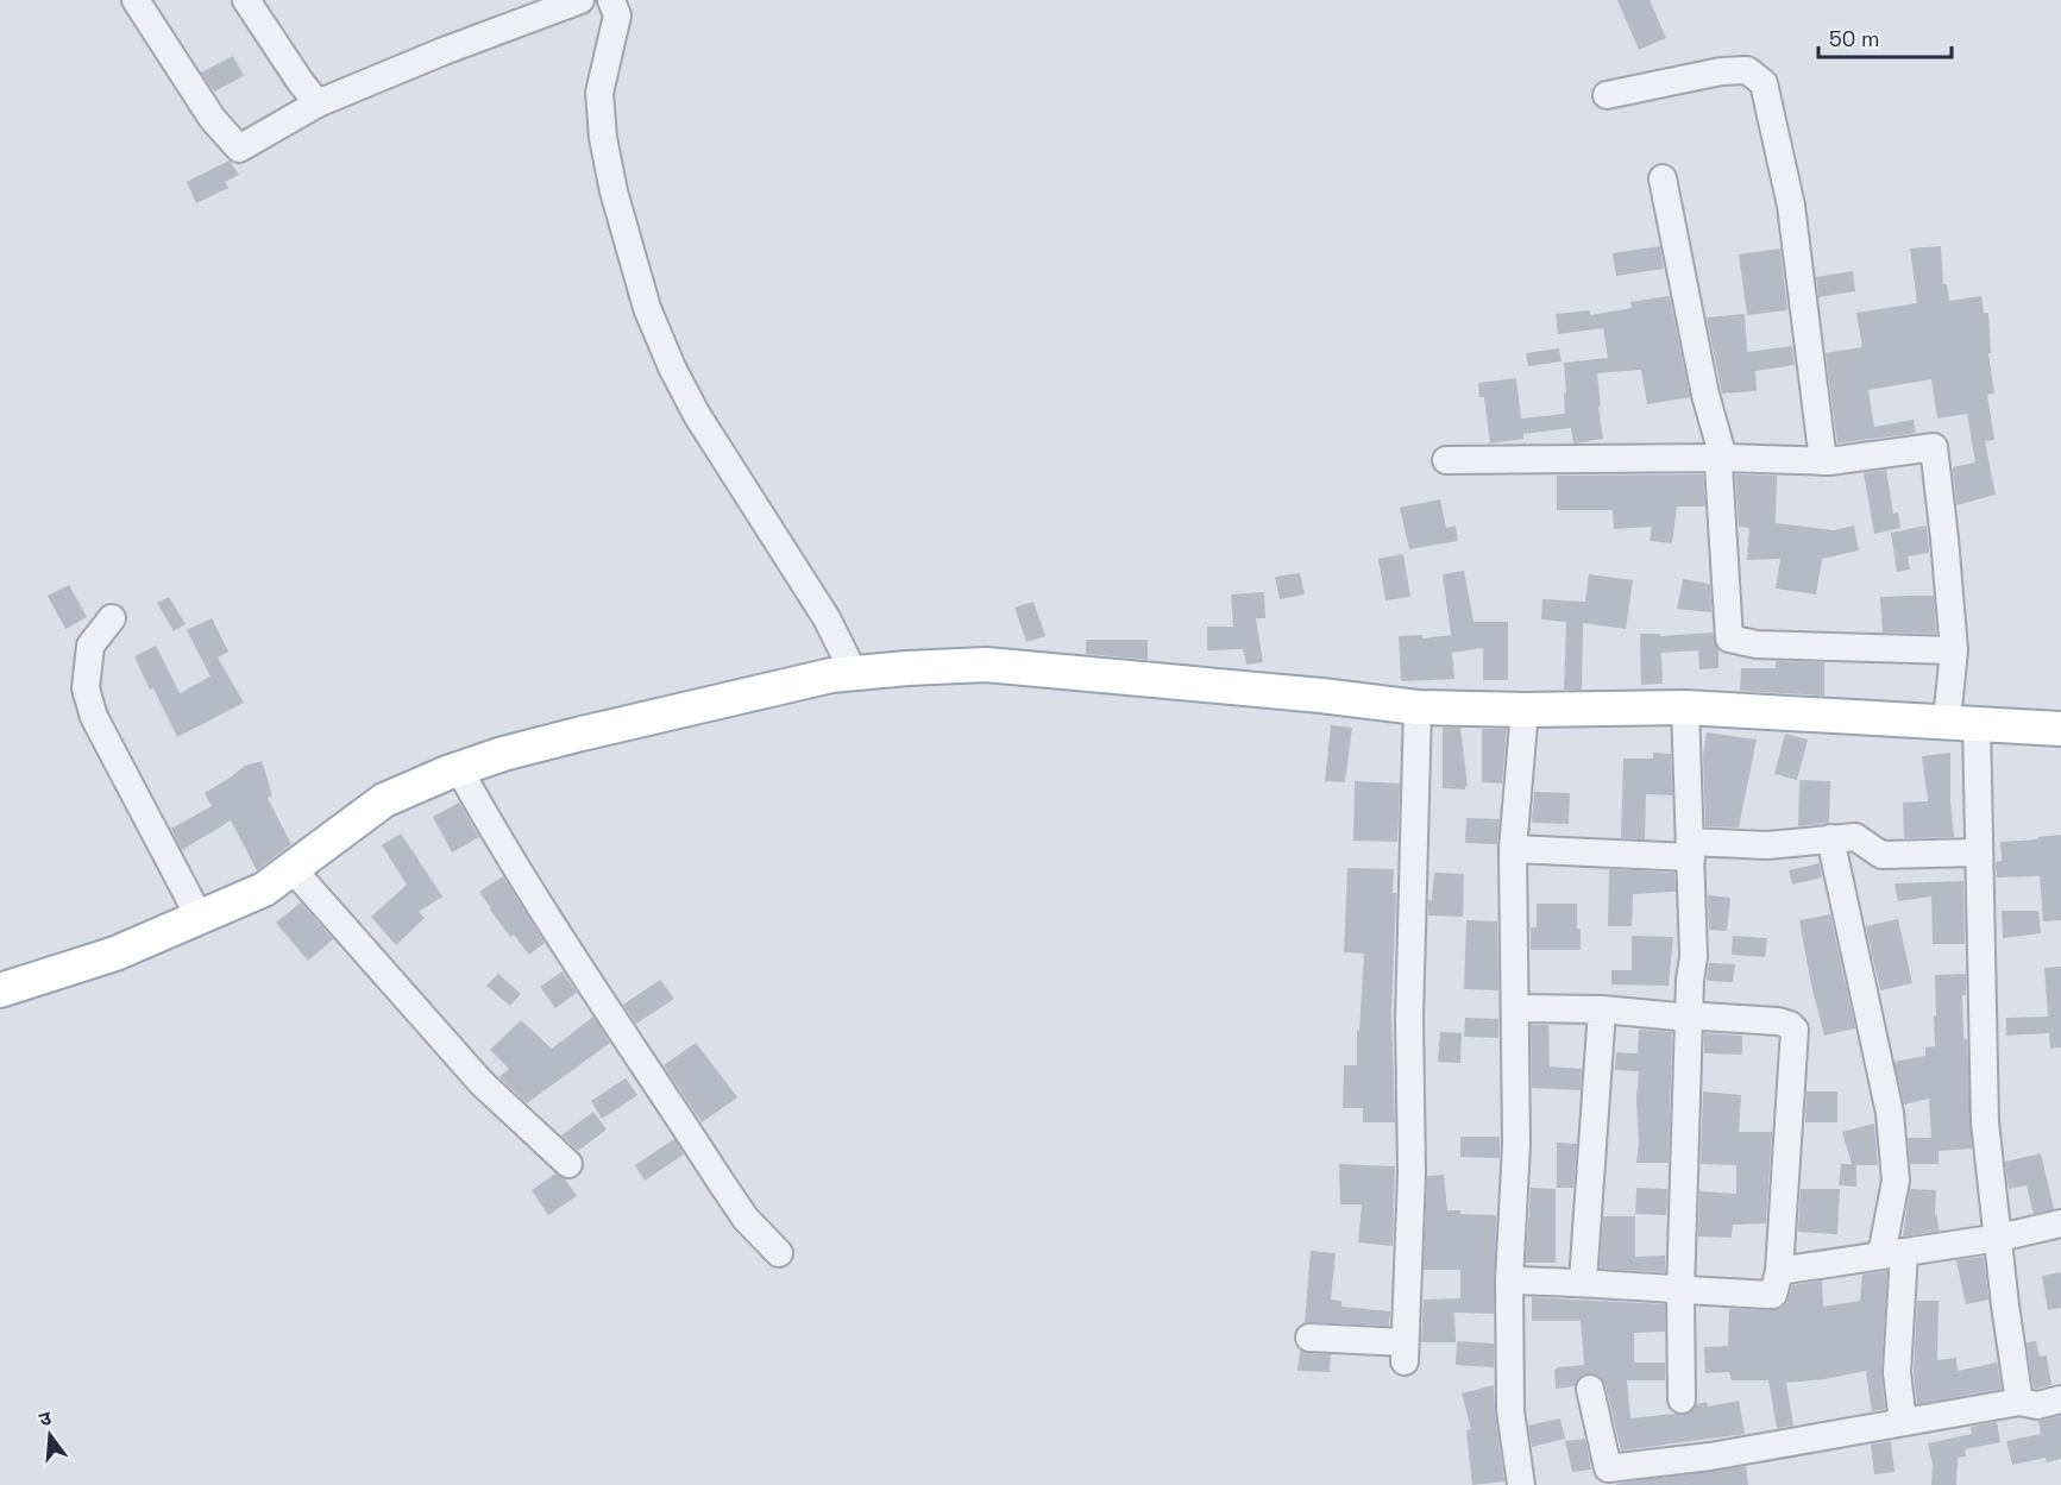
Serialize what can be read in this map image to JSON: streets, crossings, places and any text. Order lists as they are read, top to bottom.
{
  "scale_bar": "50 m",
  "north": "top"
}
